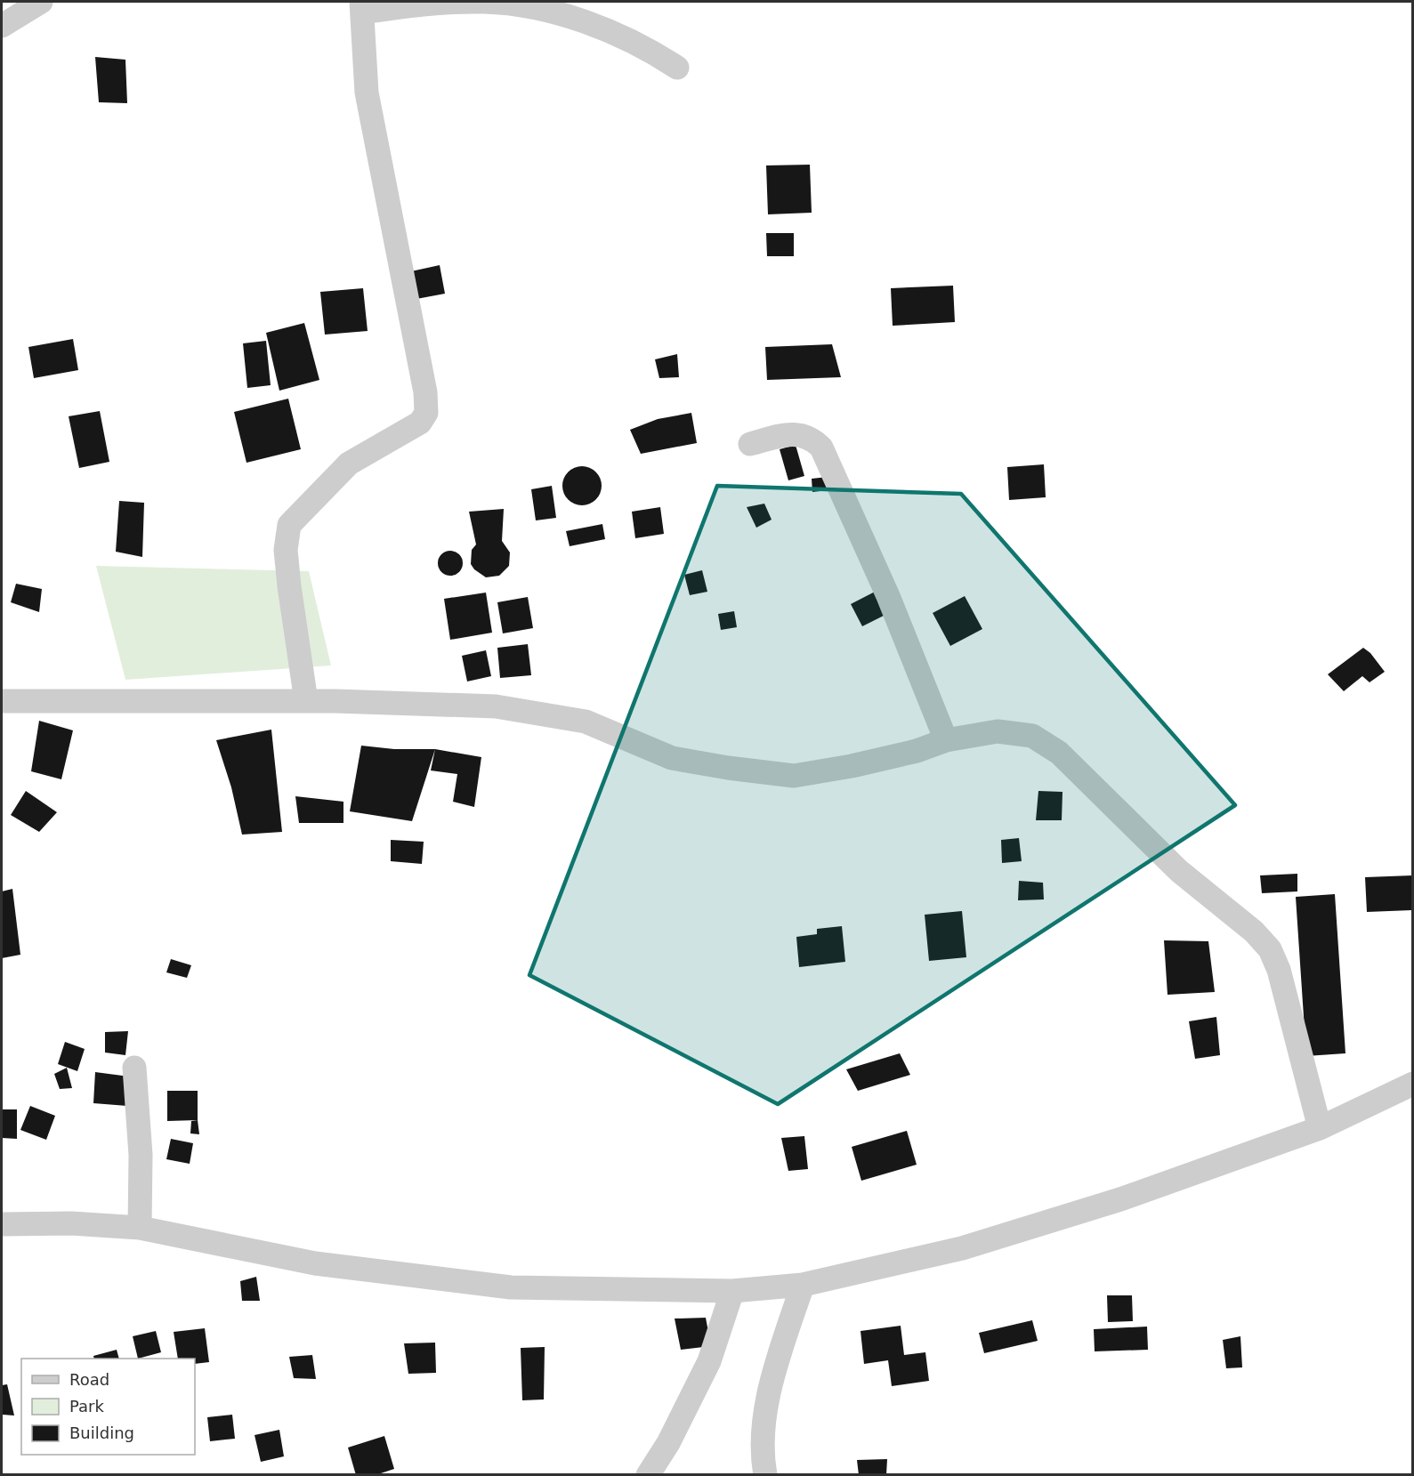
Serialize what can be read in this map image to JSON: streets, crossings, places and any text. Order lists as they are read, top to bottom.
{
  "legend": ["Road", "Park", "Building"]
}
